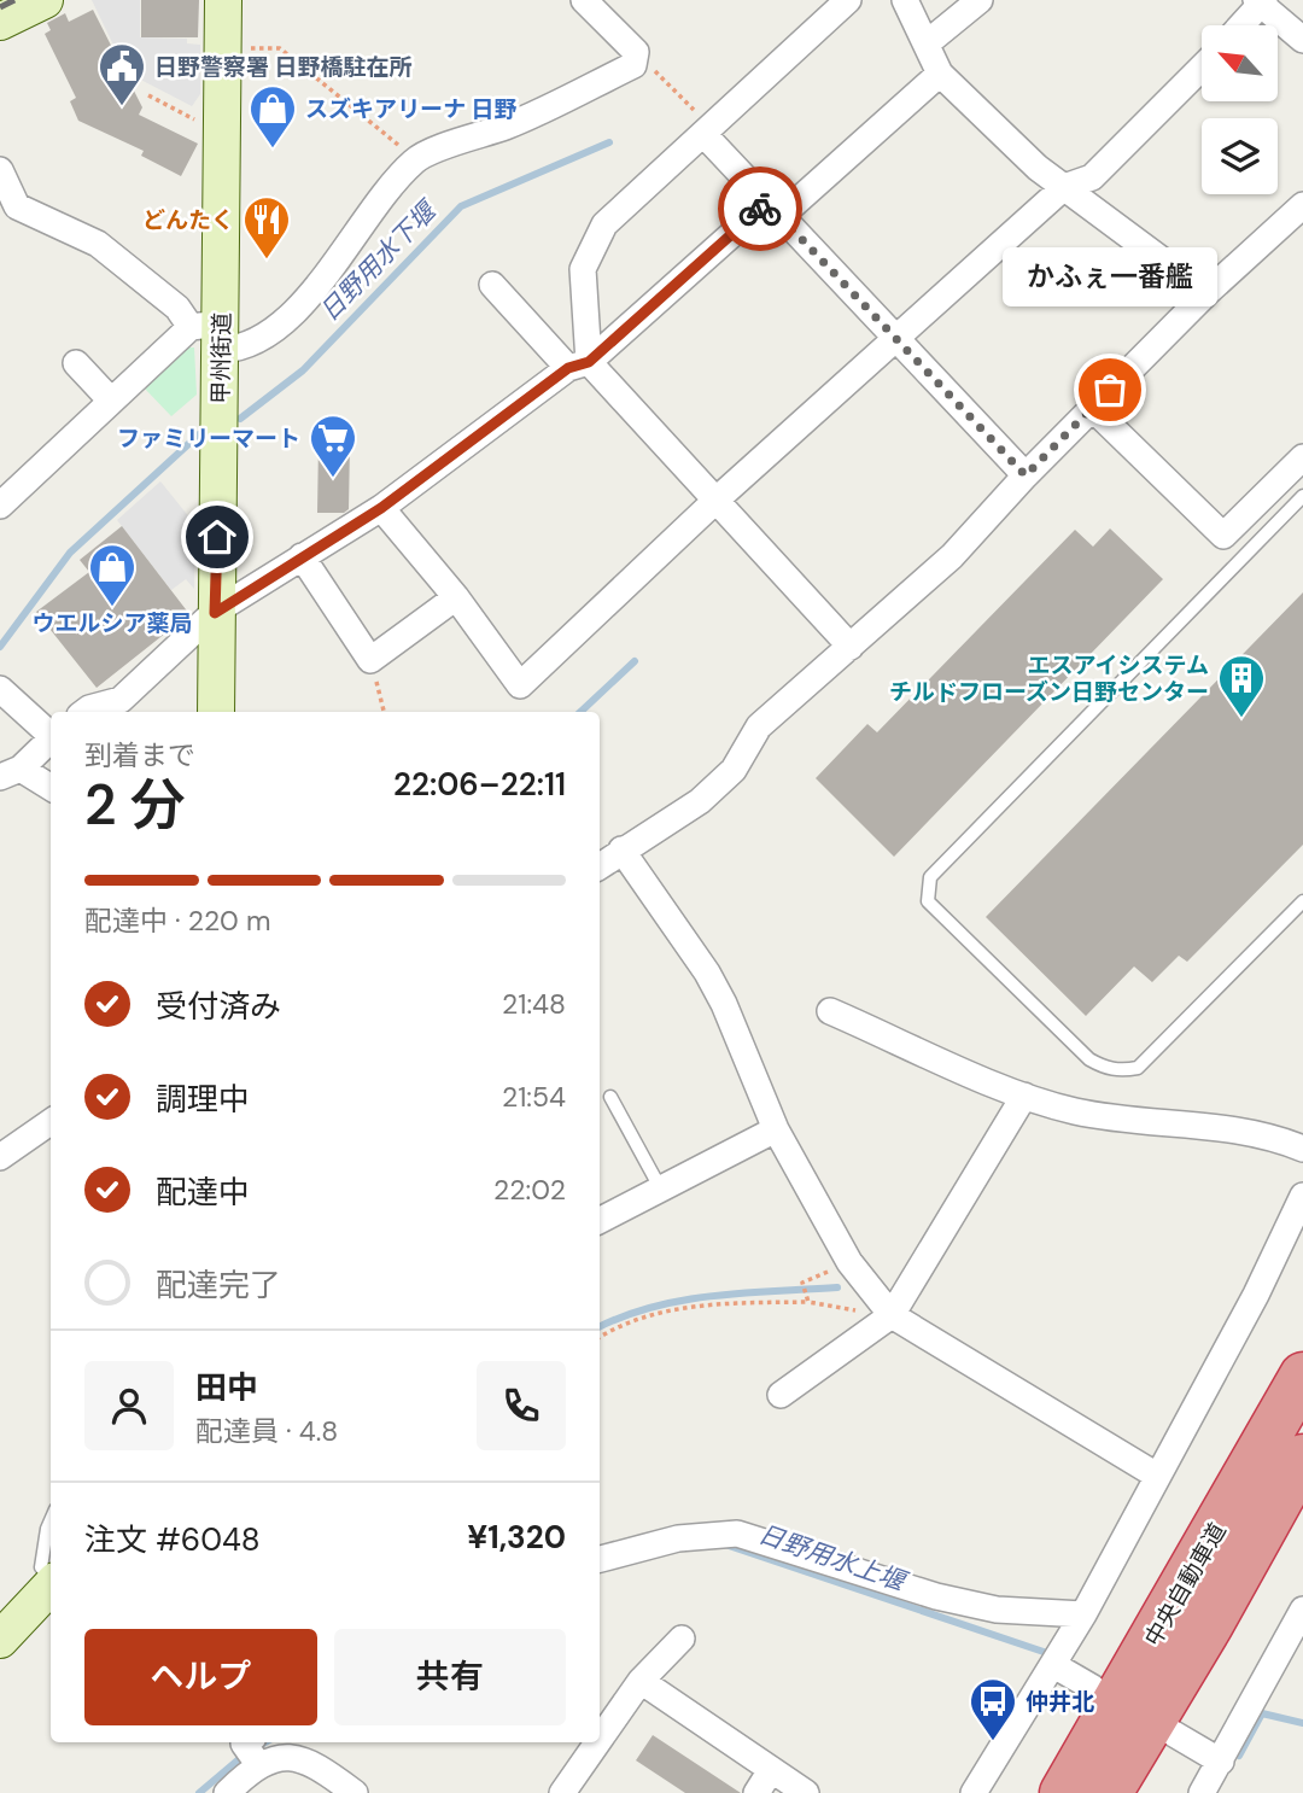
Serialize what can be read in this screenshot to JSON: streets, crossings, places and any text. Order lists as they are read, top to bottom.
{
  "streets": {
    "highway": ["中央自動車道"],
    "main road": ["甲州街道"]
  },
  "water": ["日野用水下堰", "日野用水上堰"],
  "places": {
    "public building": ["日野警察署 日野橋駐在所"],
    "shop": ["スズキアリーナ 日野", "ウエルシア薬局"],
    "restaurant": ["どんたく"],
    "other": ["かふぇ一番艦"],
    "supermarket": ["ファミリーマート"],
    "building": ["エスアイシステム チルドフローズン日野センター"],
    "bus stop": ["仲井北"]
  },
  "north": "top left",
  "page": {
    "bubble": "かふぇ一番艦",
    "heading": ["2 分", "到着まで", "22:06–22:11"],
    "panel": [
      "田中",
      "配達員 · 4.8",
      "注文 #6048",
      "¥1,320"
    ],
    "bar": "配達中 · 220 m",
    "list": [
      ["受付済み", "21:48"],
      ["調理中", "21:54"],
      ["配達中", "22:02"],
      "配達完了"
    ],
    "buttons": ["ヘルプ", "共有"]
  }
}
